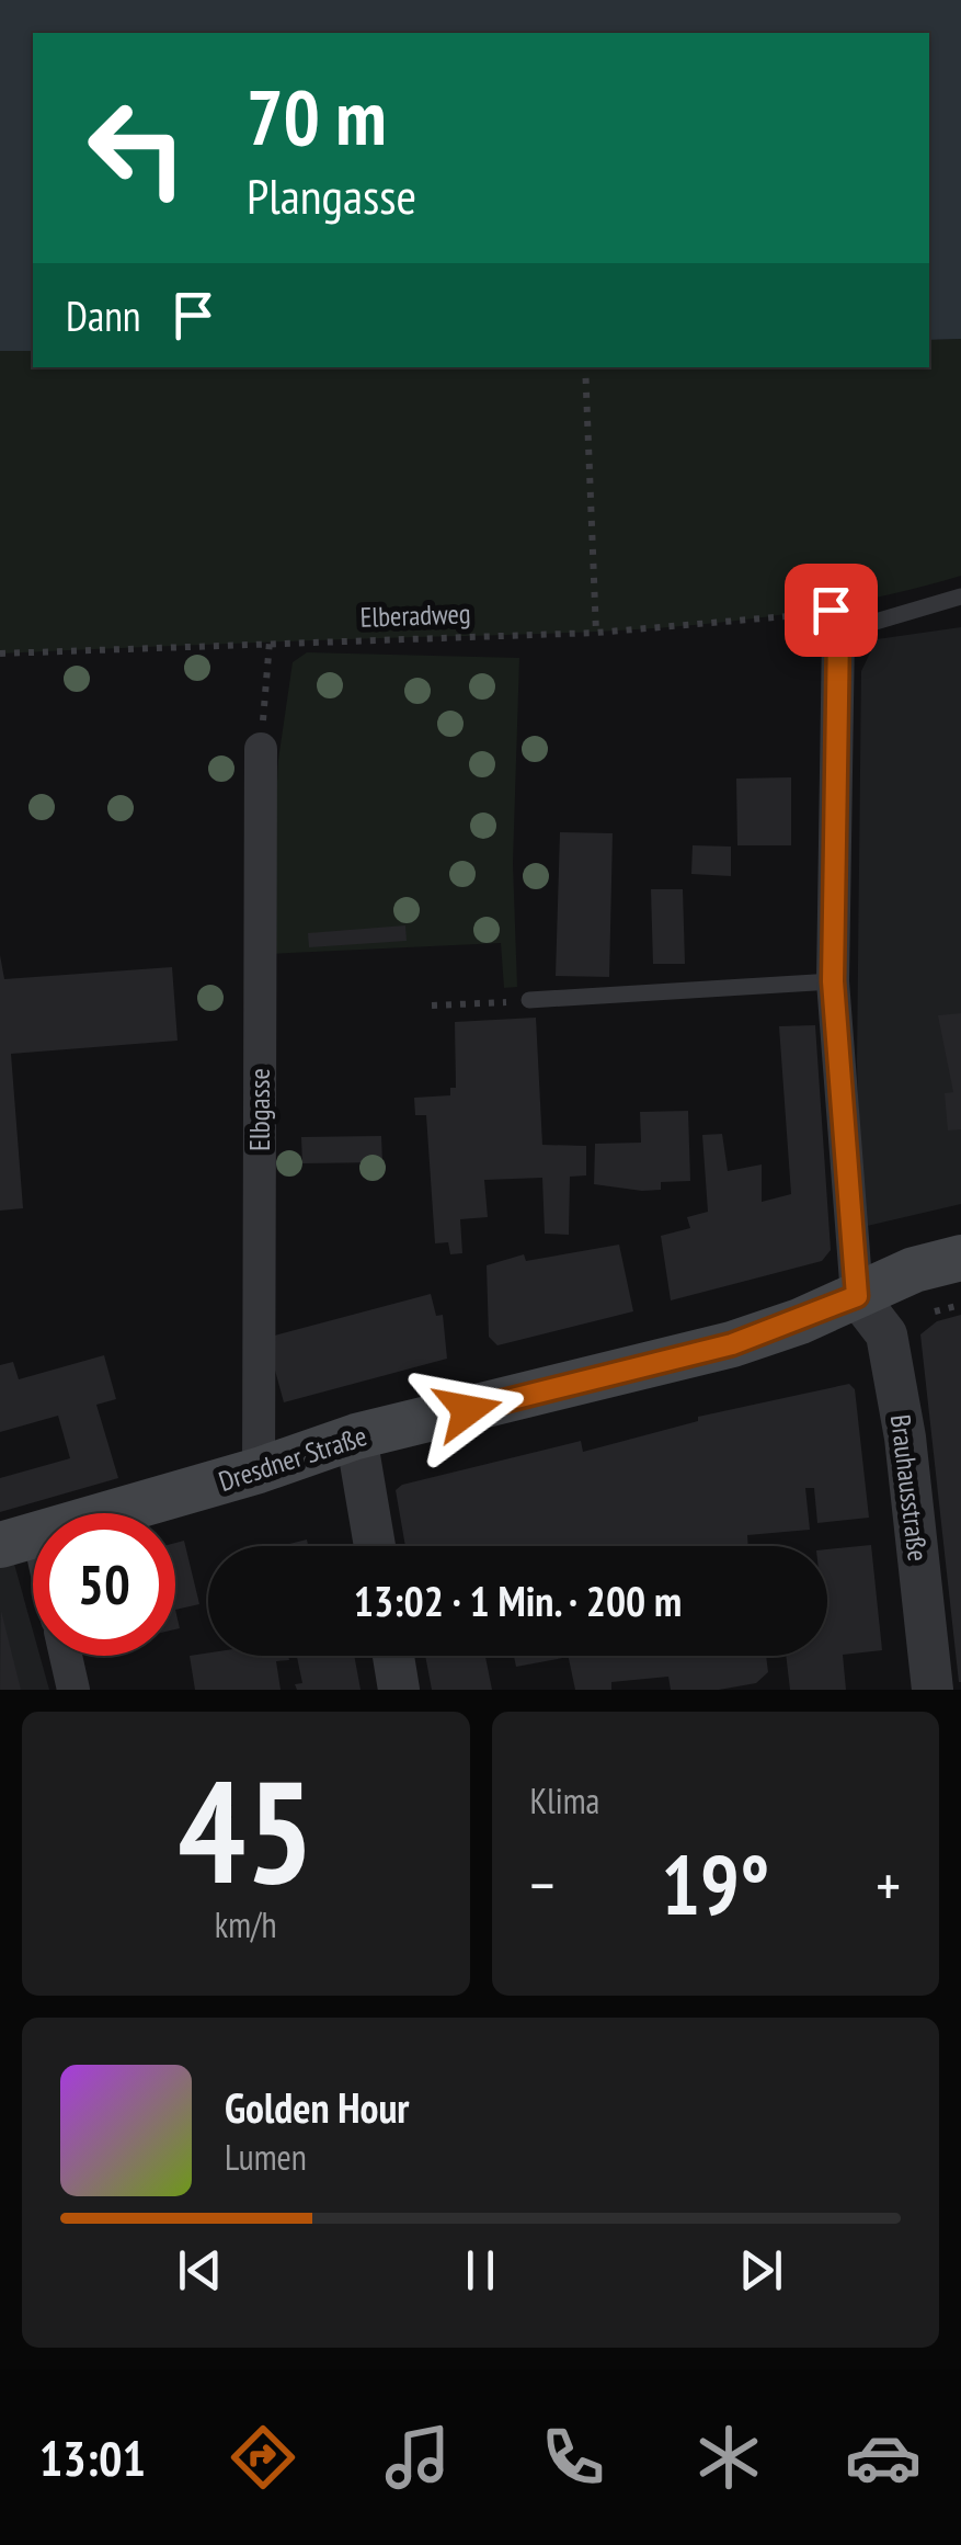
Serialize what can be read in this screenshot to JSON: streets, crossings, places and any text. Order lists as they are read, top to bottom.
{
  "streets": {
    "main road": ["Dresdner Straße"],
    "street": ["Elbgasse", "Brauhausstraße"],
    "path": ["Elberadweg"]
  },
  "crossings": [
    ["Elbgasse", "Dresdner Straße"],
    ["Dresdner Straße", "Brauhausstraße"]
  ],
  "page": {
    "turn": ["70 m", "Plangasse"],
    "then": "Dann",
    "limit": "50",
    "trip": "13:02 · 1 Min. · 200 m",
    "tile": [
      ["45", "km/h"],
      "Klima"
    ],
    "heat": ["−", "19°", "+"],
    "song": ["Golden Hour", "Lumen"],
    "tabs": "13:01"
  }
}
